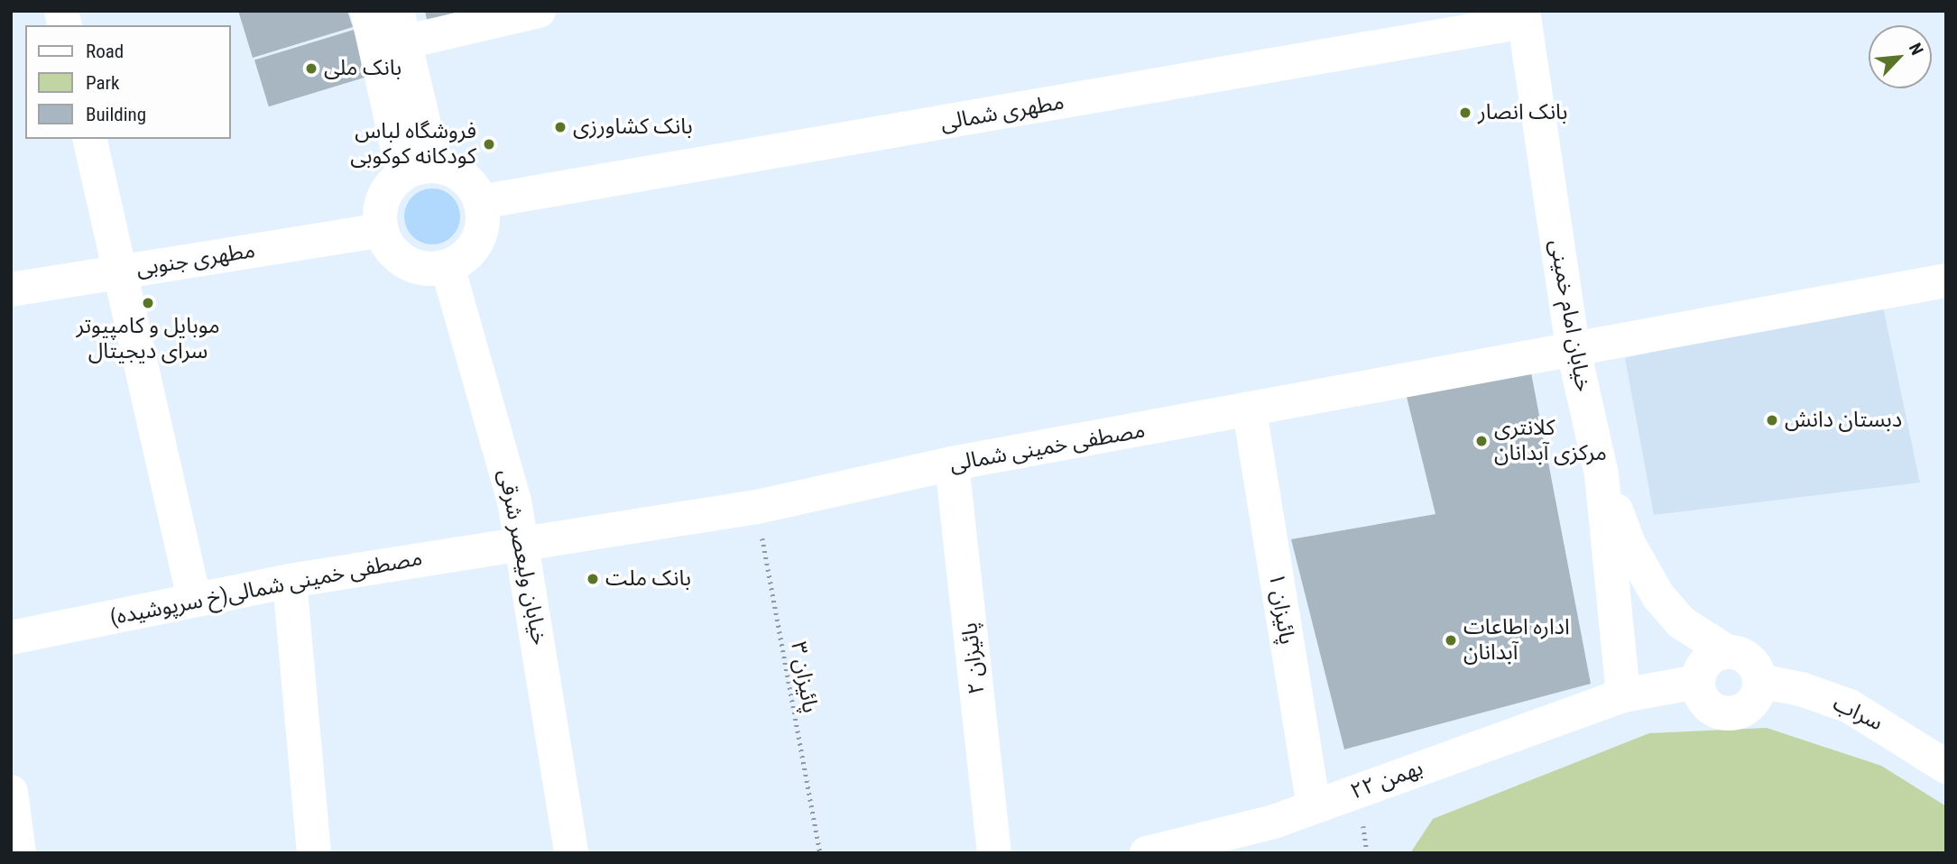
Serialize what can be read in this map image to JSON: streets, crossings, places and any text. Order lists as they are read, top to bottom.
{
  "streets": {
    "main road": [
      "مطهری شمالی",
      "مطهری جنوبی",
      "خیابان امام خمینی",
      "مصطفی خمینی شمالی",
      "خیابان ولیعصر شرقی",
      "مصطفی خمینی شمالی(خ سرپوشیده)",
      "پائیزان ۱",
      "پائیزان ۲",
      "سراب",
      "۲۲ بهمن"
    ],
    "path": ["پائیزان ۳"]
  },
  "crossings": [
    ["مطهری شمالی", "مطهری جنوبی"],
    ["مطهری شمالی", "خیابان امام خمینی"],
    ["مطهری شمالی", "خیابان ولیعصر شرقی"],
    ["مطهری جنوبی", "خیابان ولیعصر شرقی"],
    ["خیابان امام خمینی", "مصطفی خمینی شمالی"],
    ["خیابان امام خمینی", "۲۲ بهمن"],
    ["مصطفی خمینی شمالی", "خیابان ولیعصر شرقی"],
    ["مصطفی خمینی شمالی", "مصطفی خمینی شمالی(خ سرپوشیده)"],
    ["مصطفی خمینی شمالی", "پائیزان ۱"],
    ["مصطفی خمینی شمالی", "پائیزان ۲"],
    ["مصطفی خمینی شمالی", "پائیزان ۳"],
    ["خیابان ولیعصر شرقی", "مصطفی خمینی شمالی(خ سرپوشیده)"],
    ["پائیزان ۱", "۲۲ بهمن"],
    ["سراب", "۲۲ بهمن"]
  ],
  "places": [
    "بانک ملی",
    "بانک انصار",
    "بانک کشاورزی",
    "فروشگاه لباس کودکانه کوکوبی",
    "موبایل و کامپیوتر سرای دیجیتال",
    "دبستان دانش",
    "کلانتری مرکزی آبدانان",
    "بانک ملت",
    "اداره اطاعات آبدانان"
  ],
  "legend": ["Road", "Park", "Building"],
  "north": "top right"
}
